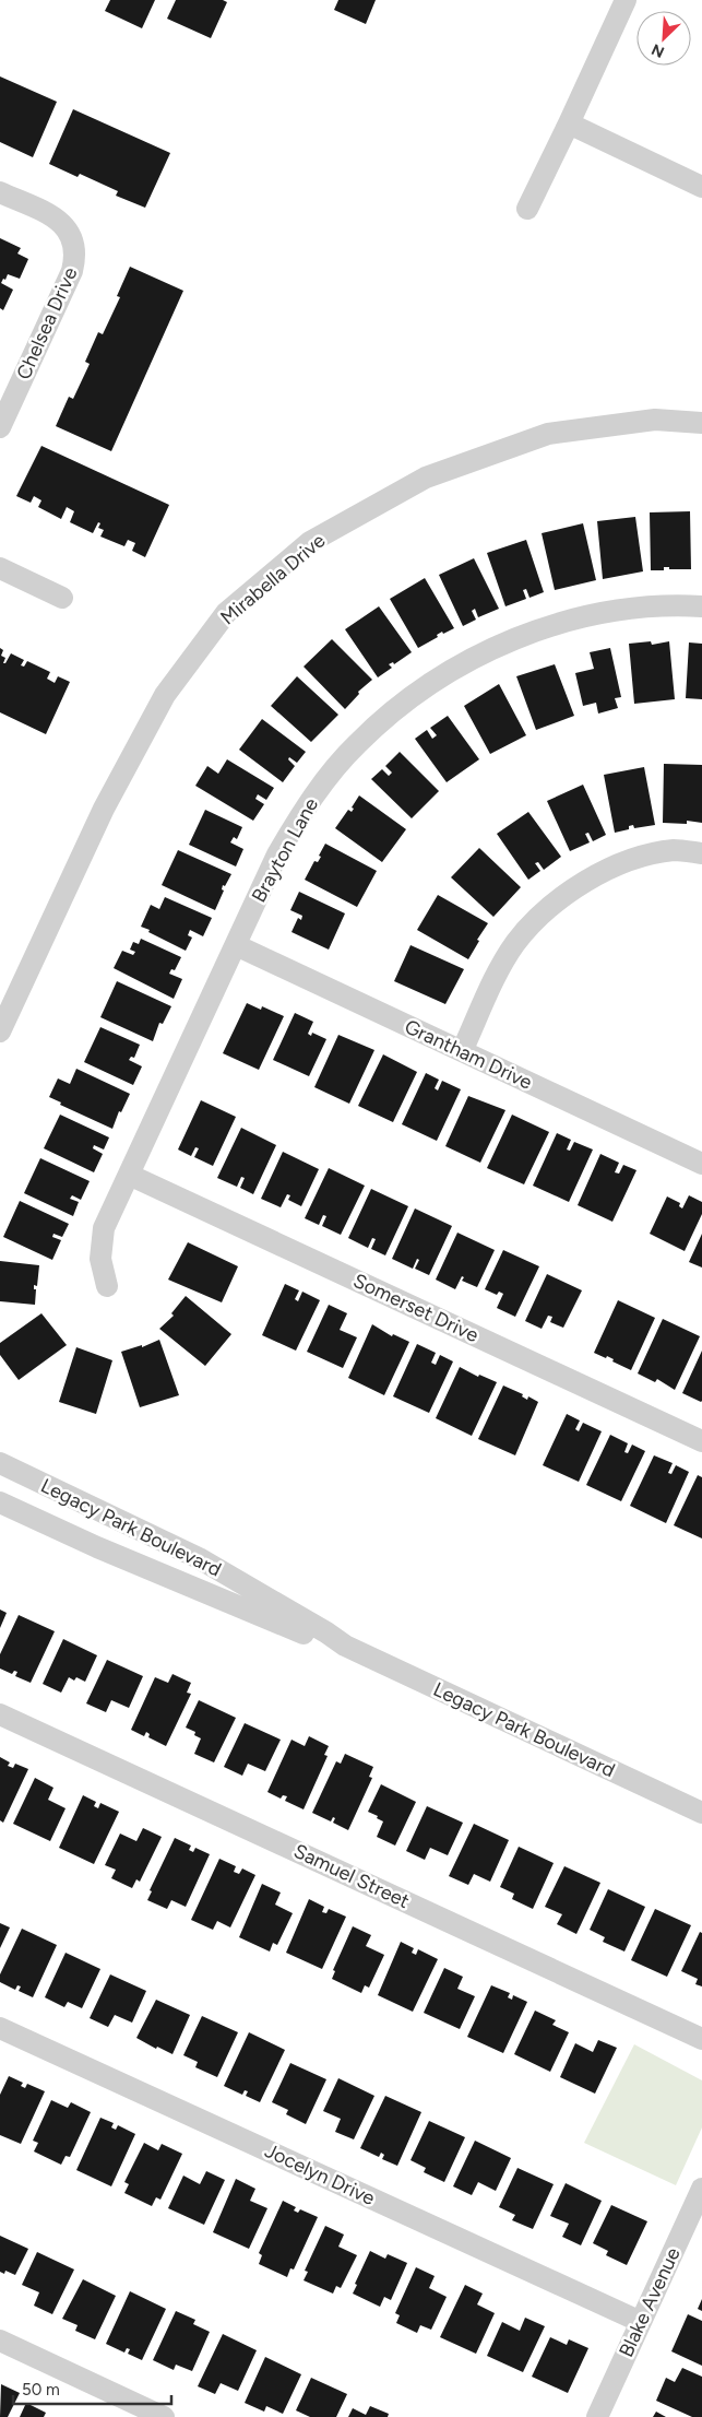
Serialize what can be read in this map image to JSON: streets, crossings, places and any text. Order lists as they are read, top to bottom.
{
  "streets": {
    "street": [
      "Chelsea Drive",
      "Mirabella Drive",
      "Brayton Lane",
      "Grantham Drive",
      "Somerset Drive",
      "Legacy Park Boulevard",
      "Samuel Street",
      "Jocelyn Drive",
      "Blake Avenue"
    ]
  },
  "crossings": [
    ["Brayton Lane", "Grantham Drive"],
    ["Brayton Lane", "Somerset Drive"],
    ["Jocelyn Drive", "Blake Avenue"]
  ],
  "scale_bar": "50 m",
  "north": "bottom left"
}
